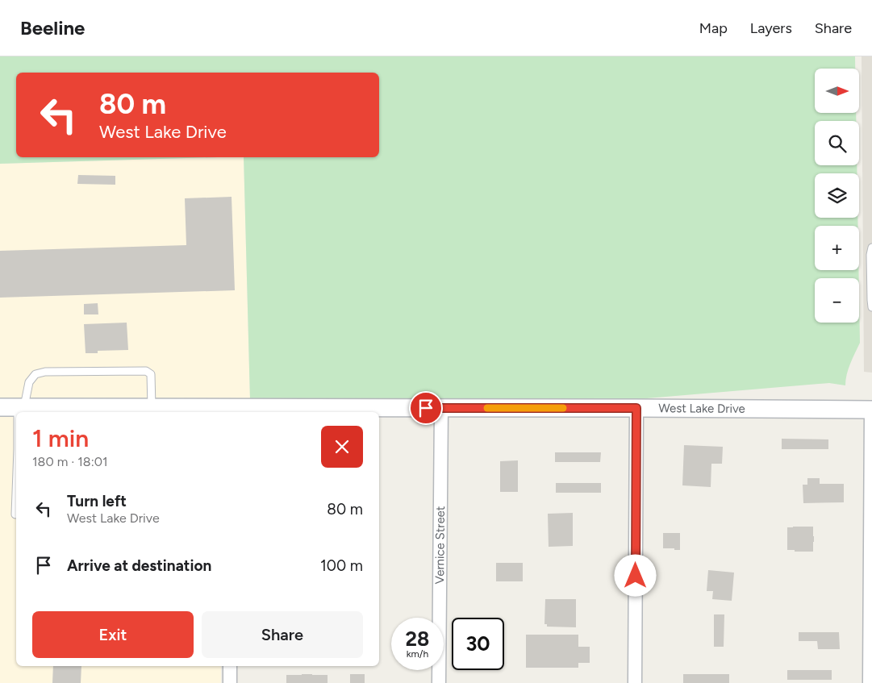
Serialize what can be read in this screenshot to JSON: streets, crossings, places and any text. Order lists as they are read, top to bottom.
{
  "streets": {
    "street": ["West Lake Drive", "Vernice Street"]
  },
  "crossings": [
    ["West Lake Drive", "Vernice Street"]
  ],
  "north": "right",
  "page": {
    "header": "Beeline",
    "nav": ["Map", "Layers", "Share"],
    "map_buttons": ["+", "−"],
    "turn": ["80 m", "West Lake Drive"],
    "heading": ["1 min", "180 m · 18:01"],
    "list": [
      {
        "name": "Turn left",
        "note": "West Lake Drive",
        "value": "80 m"
      },
      {
        "name": "Arrive at destination",
        "value": "100 m"
      }
    ],
    "buttons": ["Exit", "Share"],
    "speed": "28 km/h",
    "limit": "30"
  }
}
